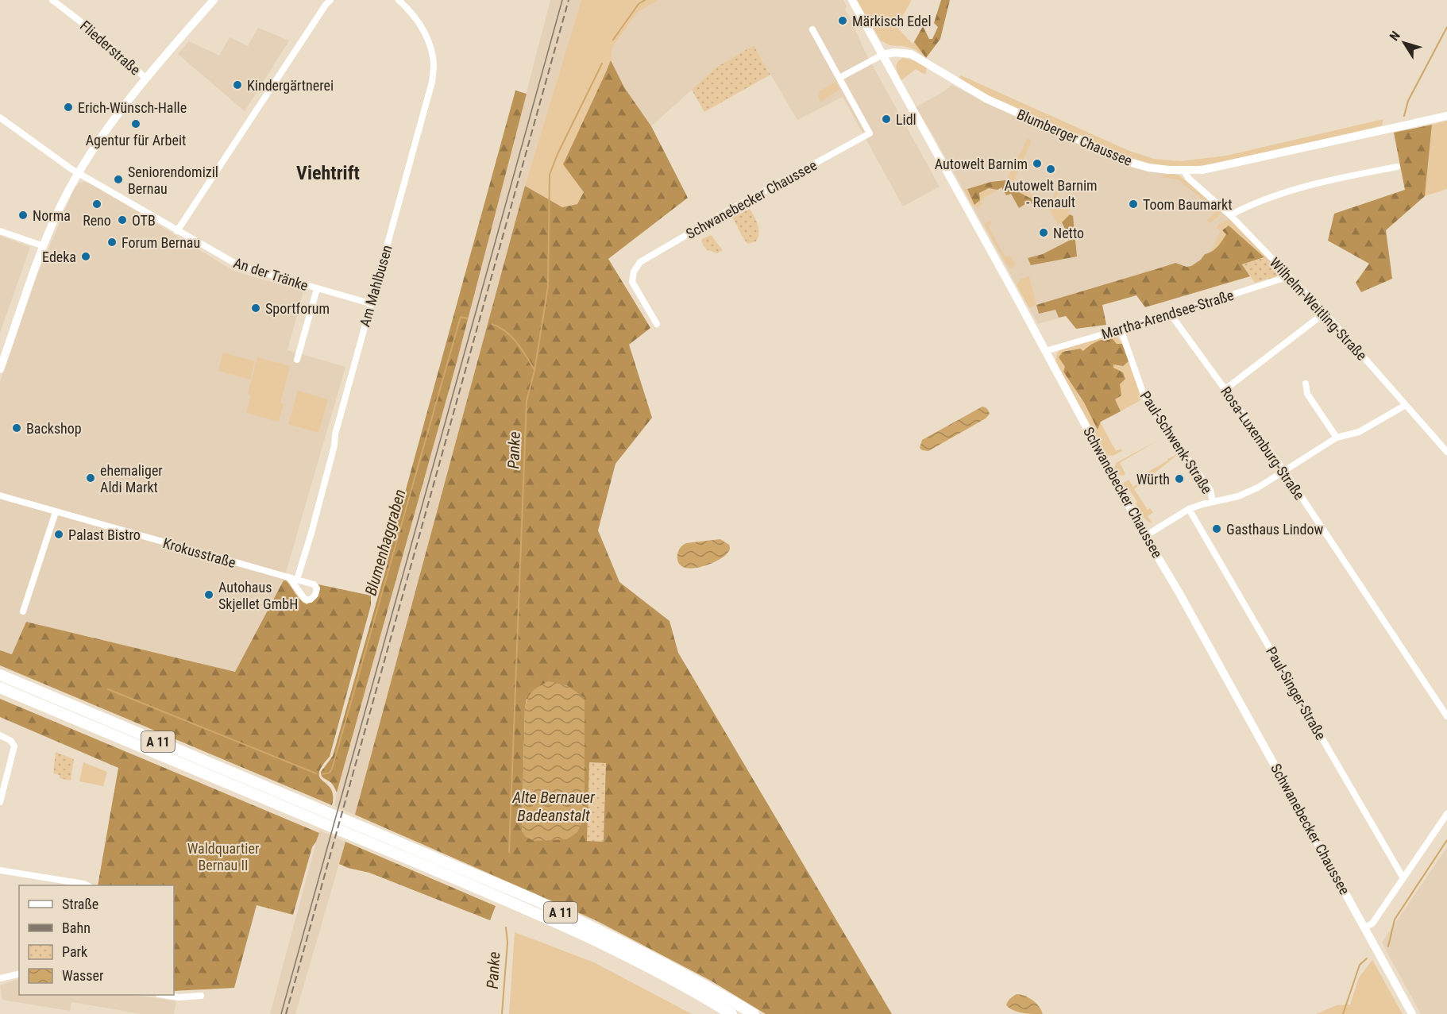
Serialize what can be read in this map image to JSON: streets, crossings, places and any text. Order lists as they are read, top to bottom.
{
  "streets": {
    "highway": ["A 11"],
    "main road": ["Blumberger Chaussee", "Schwanebecker Chaussee"],
    "street": [
      "Fliederstraße",
      "An der Tränke",
      "Am Mahlbusen",
      "Wilhelm-Weitling-Straße",
      "Martha-Arendsee-Straße",
      "Paul-Schwenk-Straße",
      "Rosa-Luxemburg-Straße",
      "Krokusstraße",
      "Paul-Singer-Straße"
    ]
  },
  "crossings": [
    ["Blumberger Chaussee", "Schwanebecker Chaussee"],
    ["Blumberger Chaussee", "Wilhelm-Weitling-Straße"],
    ["Schwanebecker Chaussee", "Martha-Arendsee-Straße"],
    ["An der Tränke", "Am Mahlbusen"],
    ["Am Mahlbusen", "Krokusstraße"],
    ["Wilhelm-Weitling-Straße", "Martha-Arendsee-Straße"],
    ["Martha-Arendsee-Straße", "Paul-Schwenk-Straße"],
    ["Martha-Arendsee-Straße", "Rosa-Luxemburg-Straße"]
  ],
  "districts": ["Viehtrift"],
  "water": ["Panke", "Blumenhaggraben", "Alte Bernauer Badeanstalt"],
  "parks": ["Waldquartier Bernau II"],
  "places": [
    "Märkisch Edel",
    "Kindergärtnerei",
    "Erich-Wünsch-Halle",
    "Lidl",
    "Agentur für Arbeit",
    "Autowelt Barnim",
    "Autowelt Barnim - Renault",
    "Seniorendomizil Bernau",
    "Reno",
    "Toom Baumarkt",
    "Norma",
    "OTB",
    "Netto",
    "Forum Bernau",
    "Edeka",
    "Sportforum",
    "Backshop",
    "ehemaliger Aldi Markt",
    "Würth",
    "Gasthaus Lindow",
    "Palast Bistro",
    "Autohaus Skjellet GmbH"
  ],
  "legend": [
    "Straße",
    "Bahn",
    "Park",
    "Wasser"
  ],
  "north": "top left"
}
